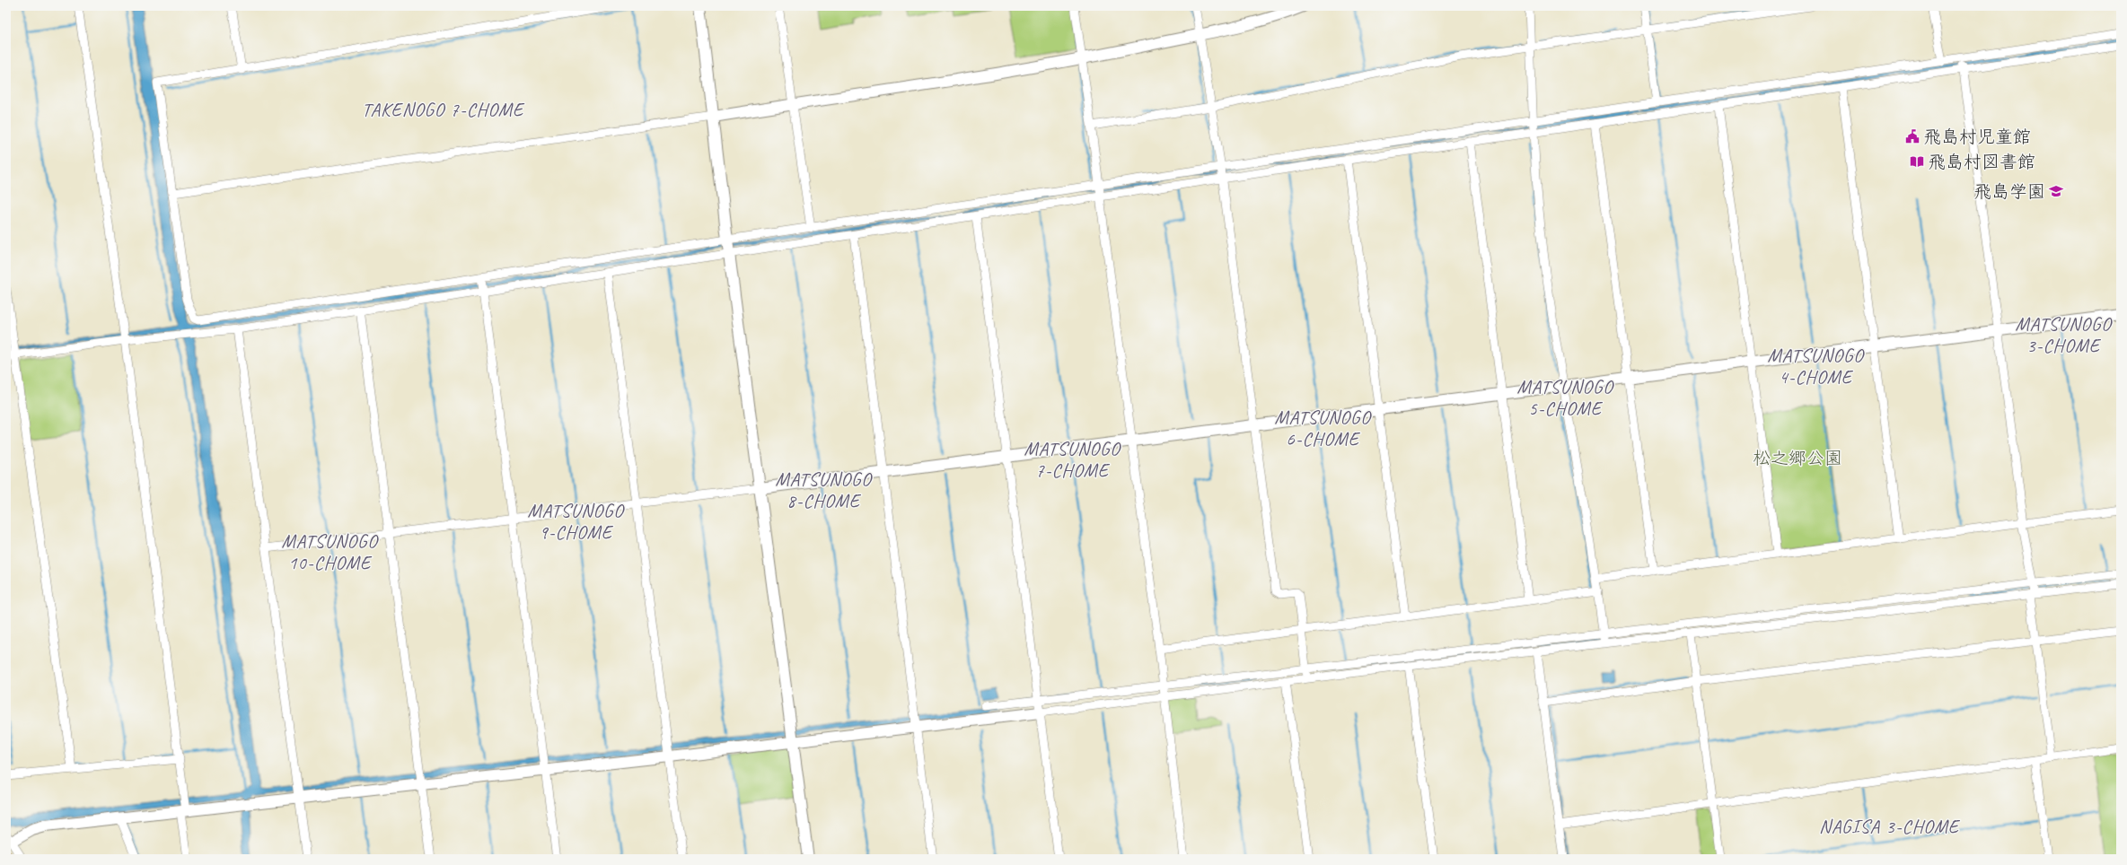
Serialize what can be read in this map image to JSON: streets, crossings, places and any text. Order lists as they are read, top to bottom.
{
  "districts": [
    "TAKENOGO 7-CHOME",
    "MATSUNOGO 3-CHOME",
    "MATSUNOGO 4-CHOME",
    "MATSUNOGO 5-CHOME",
    "MATSUNOGO 6-CHOME",
    "MATSUNOGO 7-CHOME",
    "MATSUNOGO 8-CHOME",
    "MATSUNOGO 9-CHOME",
    "MATSUNOGO 10-CHOME",
    "NAGISA 3-CHOME"
  ],
  "parks": ["松之郷公園"],
  "places": {
    "public building": ["飛島村児童館"],
    "library": ["飛島村図書館"],
    "school or university": ["飛島学園"]
  }
}
